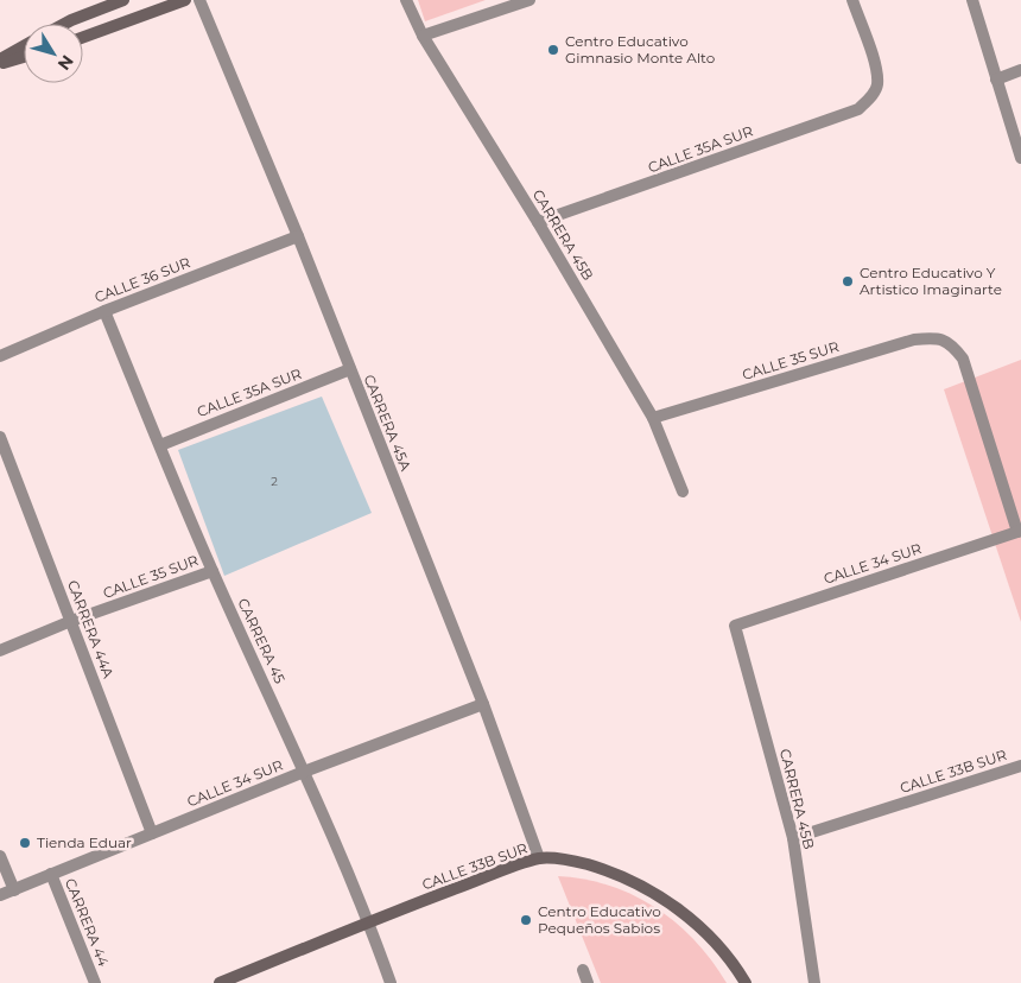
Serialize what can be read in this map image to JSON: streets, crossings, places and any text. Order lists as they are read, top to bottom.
{
  "streets": {
    "street": [
      "CALLE 35A SUR",
      "CARRERA 45B",
      "CALLE 36 SUR",
      "CALLE 35 SUR",
      "CARRERA 45A",
      "CALLE 34 SUR",
      "CARRERA 44A",
      "CARRERA 45",
      "CALLE 33B SUR",
      "CARRERA 44"
    ]
  },
  "crossings": [
    ["CALLE 35A SUR", "CARRERA 45B"],
    ["CALLE 35A SUR", "CARRERA 45A"],
    ["CALLE 35A SUR", "CARRERA 45"],
    ["CARRERA 45B", "CALLE 35 SUR"],
    ["CARRERA 45B", "CALLE 34 SUR"],
    ["CARRERA 45B", "CALLE 33B SUR"],
    ["CALLE 36 SUR", "CARRERA 45A"],
    ["CALLE 36 SUR", "CARRERA 45"],
    ["CALLE 35 SUR", "CALLE 34 SUR"],
    ["CALLE 35 SUR", "CARRERA 44A"],
    ["CALLE 35 SUR", "CARRERA 45"],
    ["CARRERA 45A", "CALLE 34 SUR"],
    ["CARRERA 45A", "CALLE 33B SUR"],
    ["CALLE 34 SUR", "CARRERA 44A"],
    ["CALLE 34 SUR", "CARRERA 45"],
    ["CALLE 34 SUR", "CARRERA 44"],
    ["CARRERA 45", "CALLE 33B SUR"]
  ],
  "places": [
    "Centro Educativo Gimnasio Monte Alto",
    "Centro Educativo Y Artistico Imaginarte",
    "Tienda Eduar",
    "Centro Educativo Pequeños Sabios"
  ],
  "house_numbers": ["2"],
  "north": "bottom right"
}
